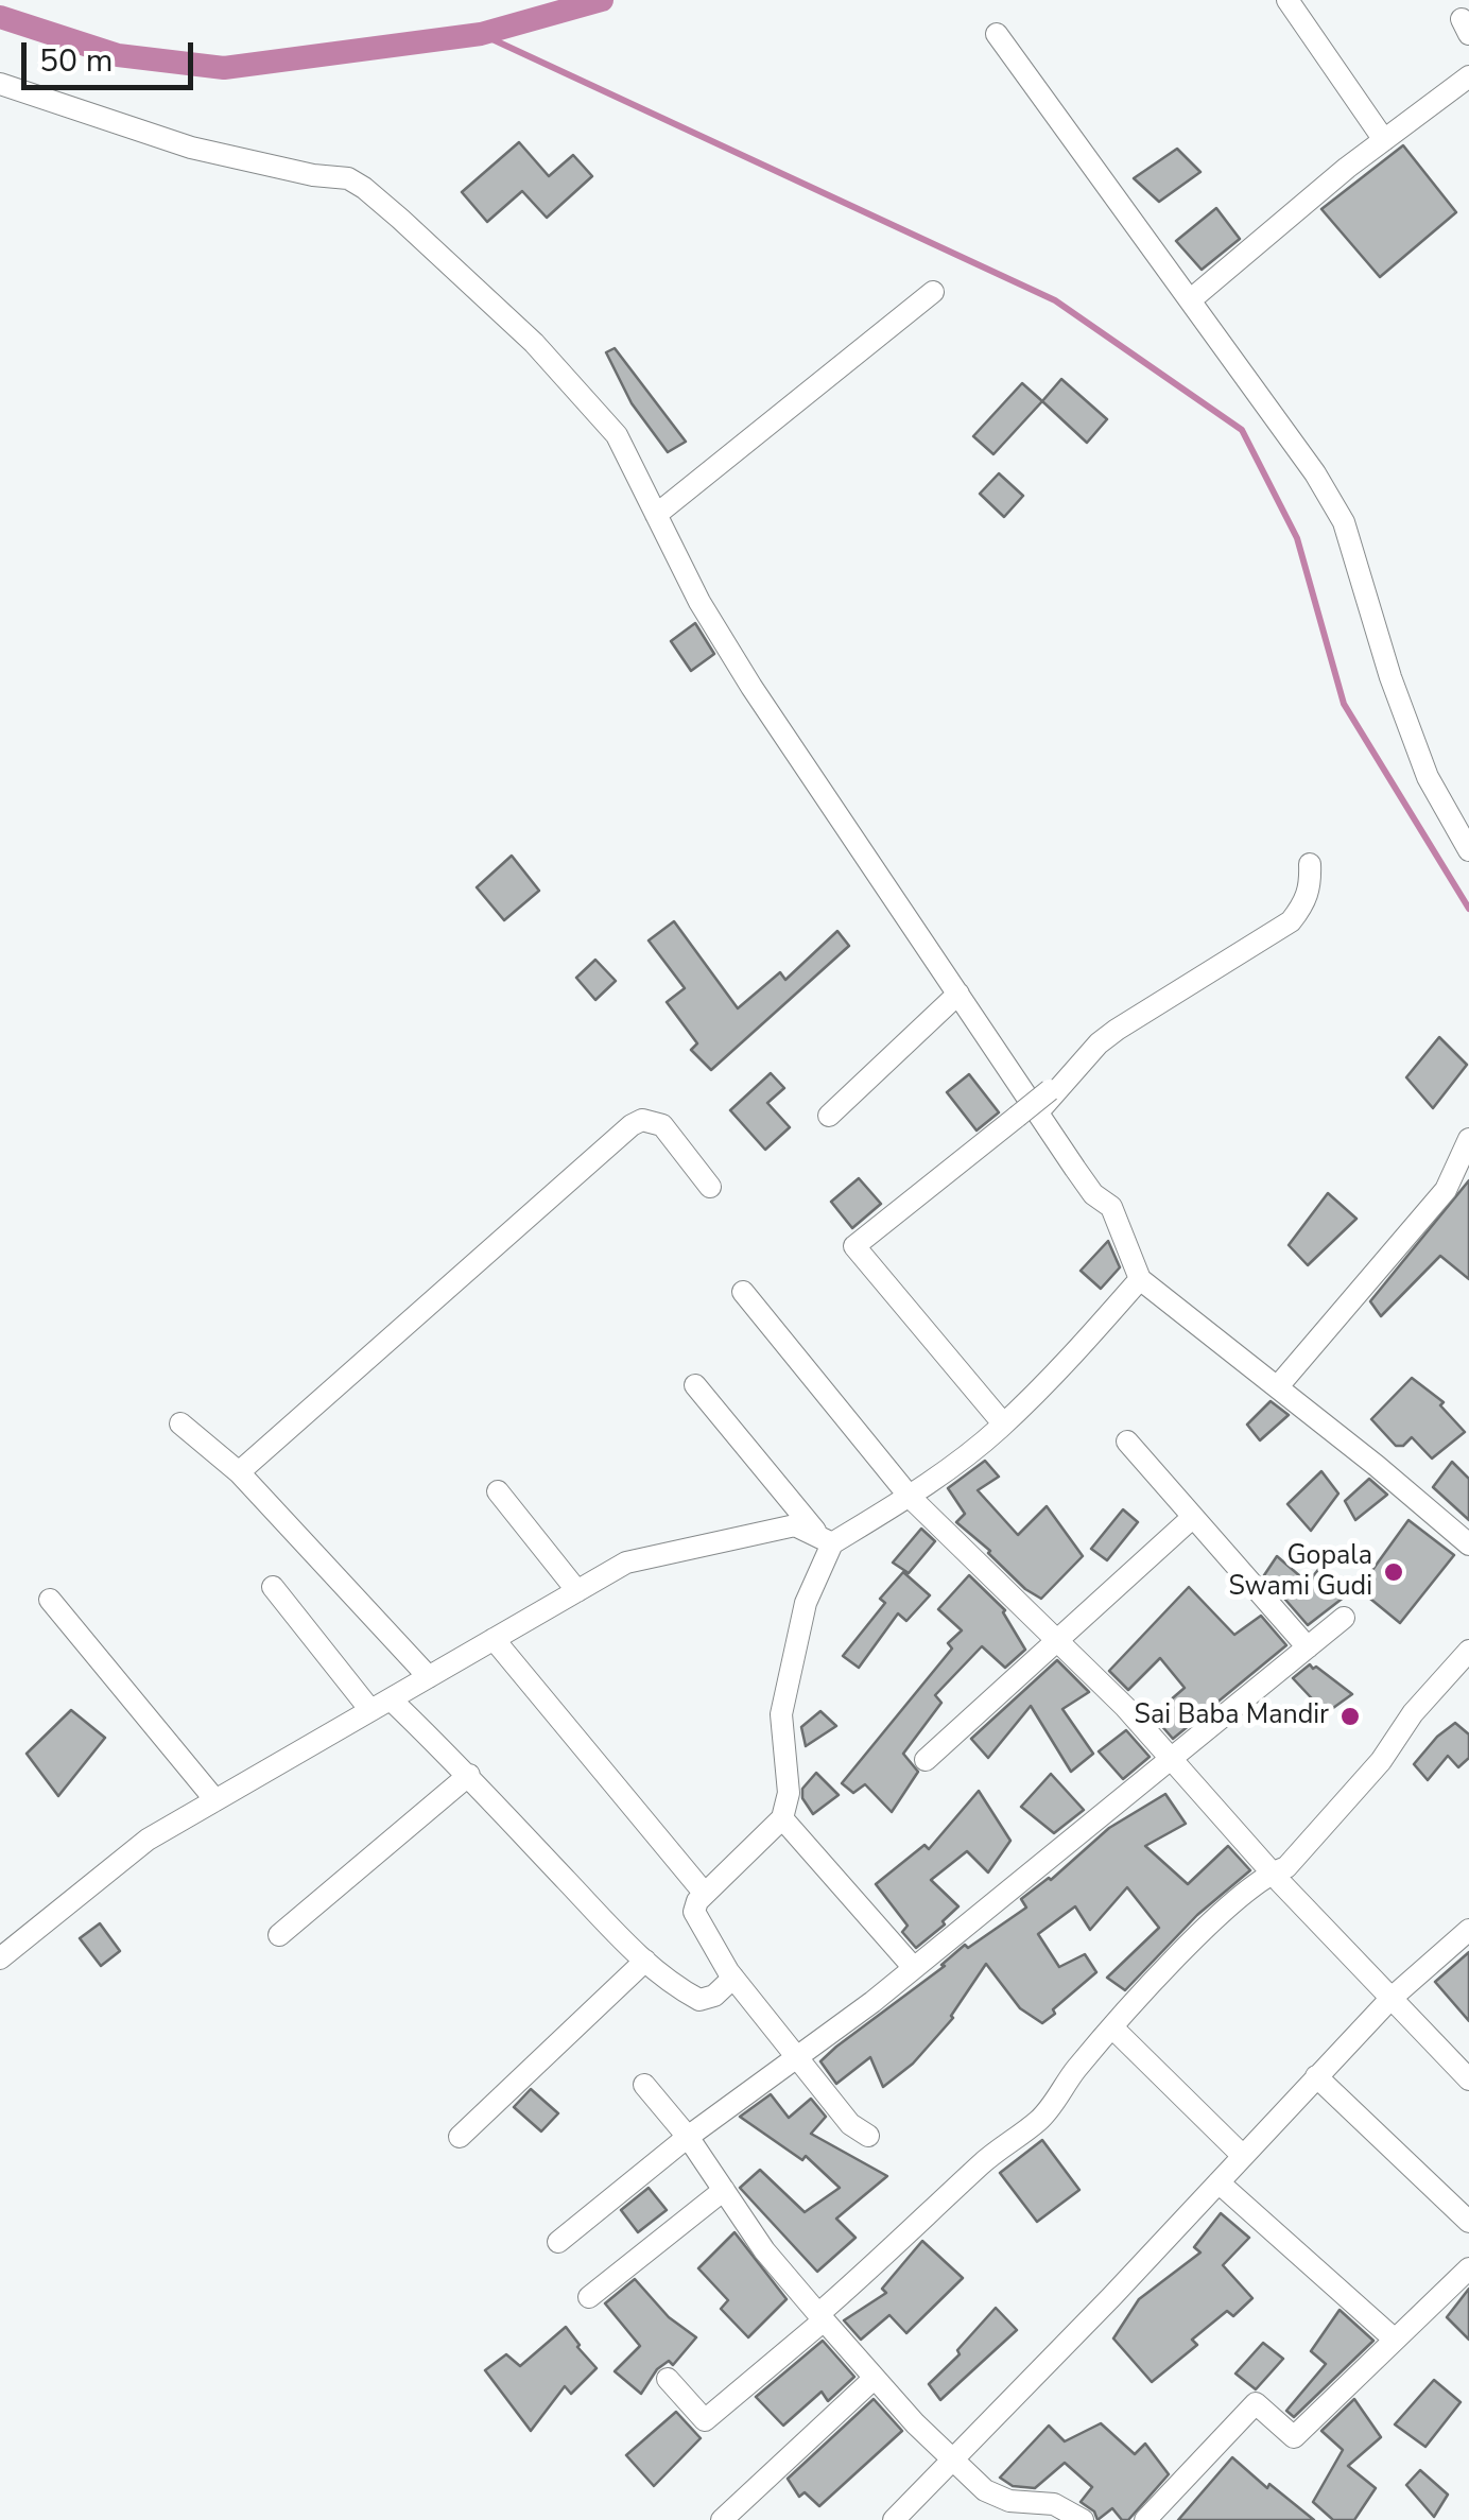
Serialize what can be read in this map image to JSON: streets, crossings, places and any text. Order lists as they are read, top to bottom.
{
  "places": ["Gopala Swami Gudi", "Sai Baba Mandir"],
  "scale_bar": "50 m"
}
